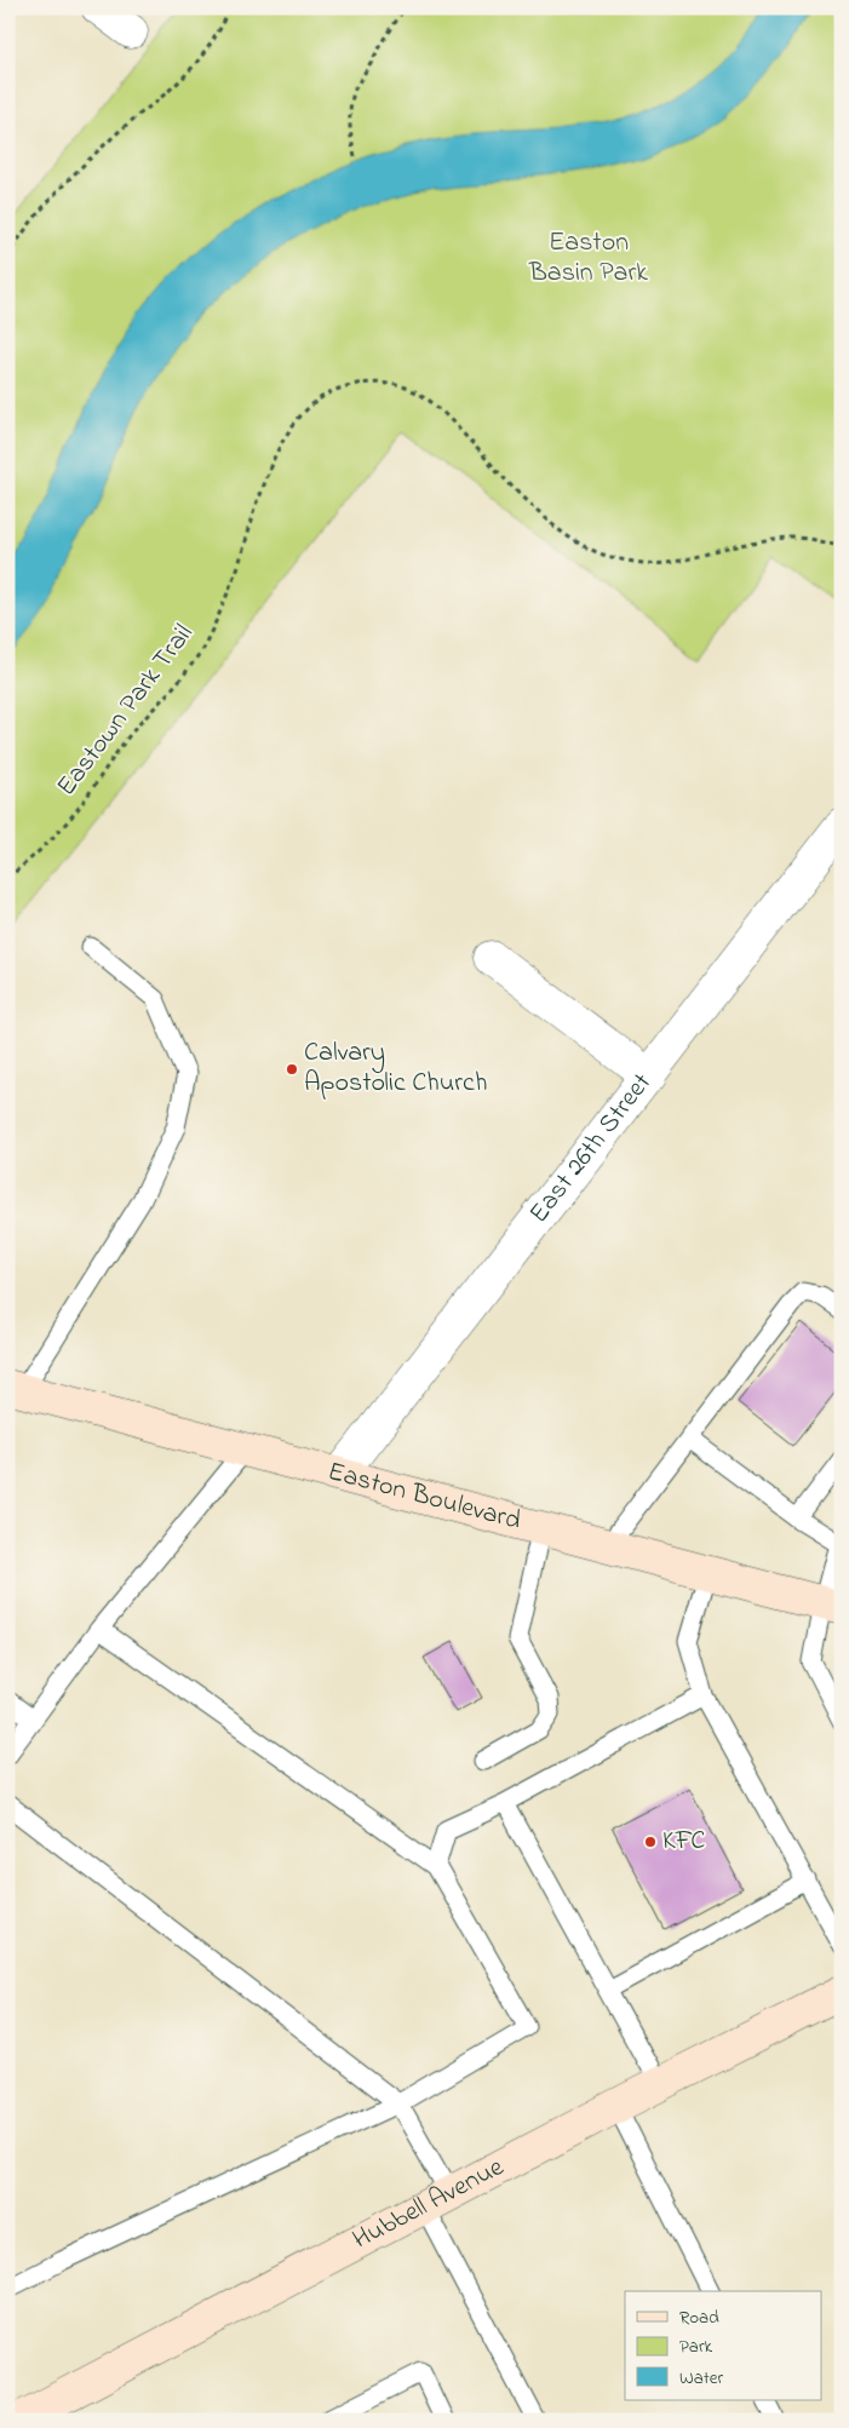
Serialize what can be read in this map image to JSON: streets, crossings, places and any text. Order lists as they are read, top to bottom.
{
  "streets": {
    "main road": ["Easton Boulevard", "Hubbell Avenue"],
    "street": ["East 26th Street"],
    "path": ["Eastown Park Trail"]
  },
  "crossings": [
    ["East 26th Street", "Easton Boulevard"]
  ],
  "parks": ["Easton Basin Park"],
  "places": ["Calvary Apostolic Church", "KFC"],
  "legend": ["Road", "Park", "Water"]
}
